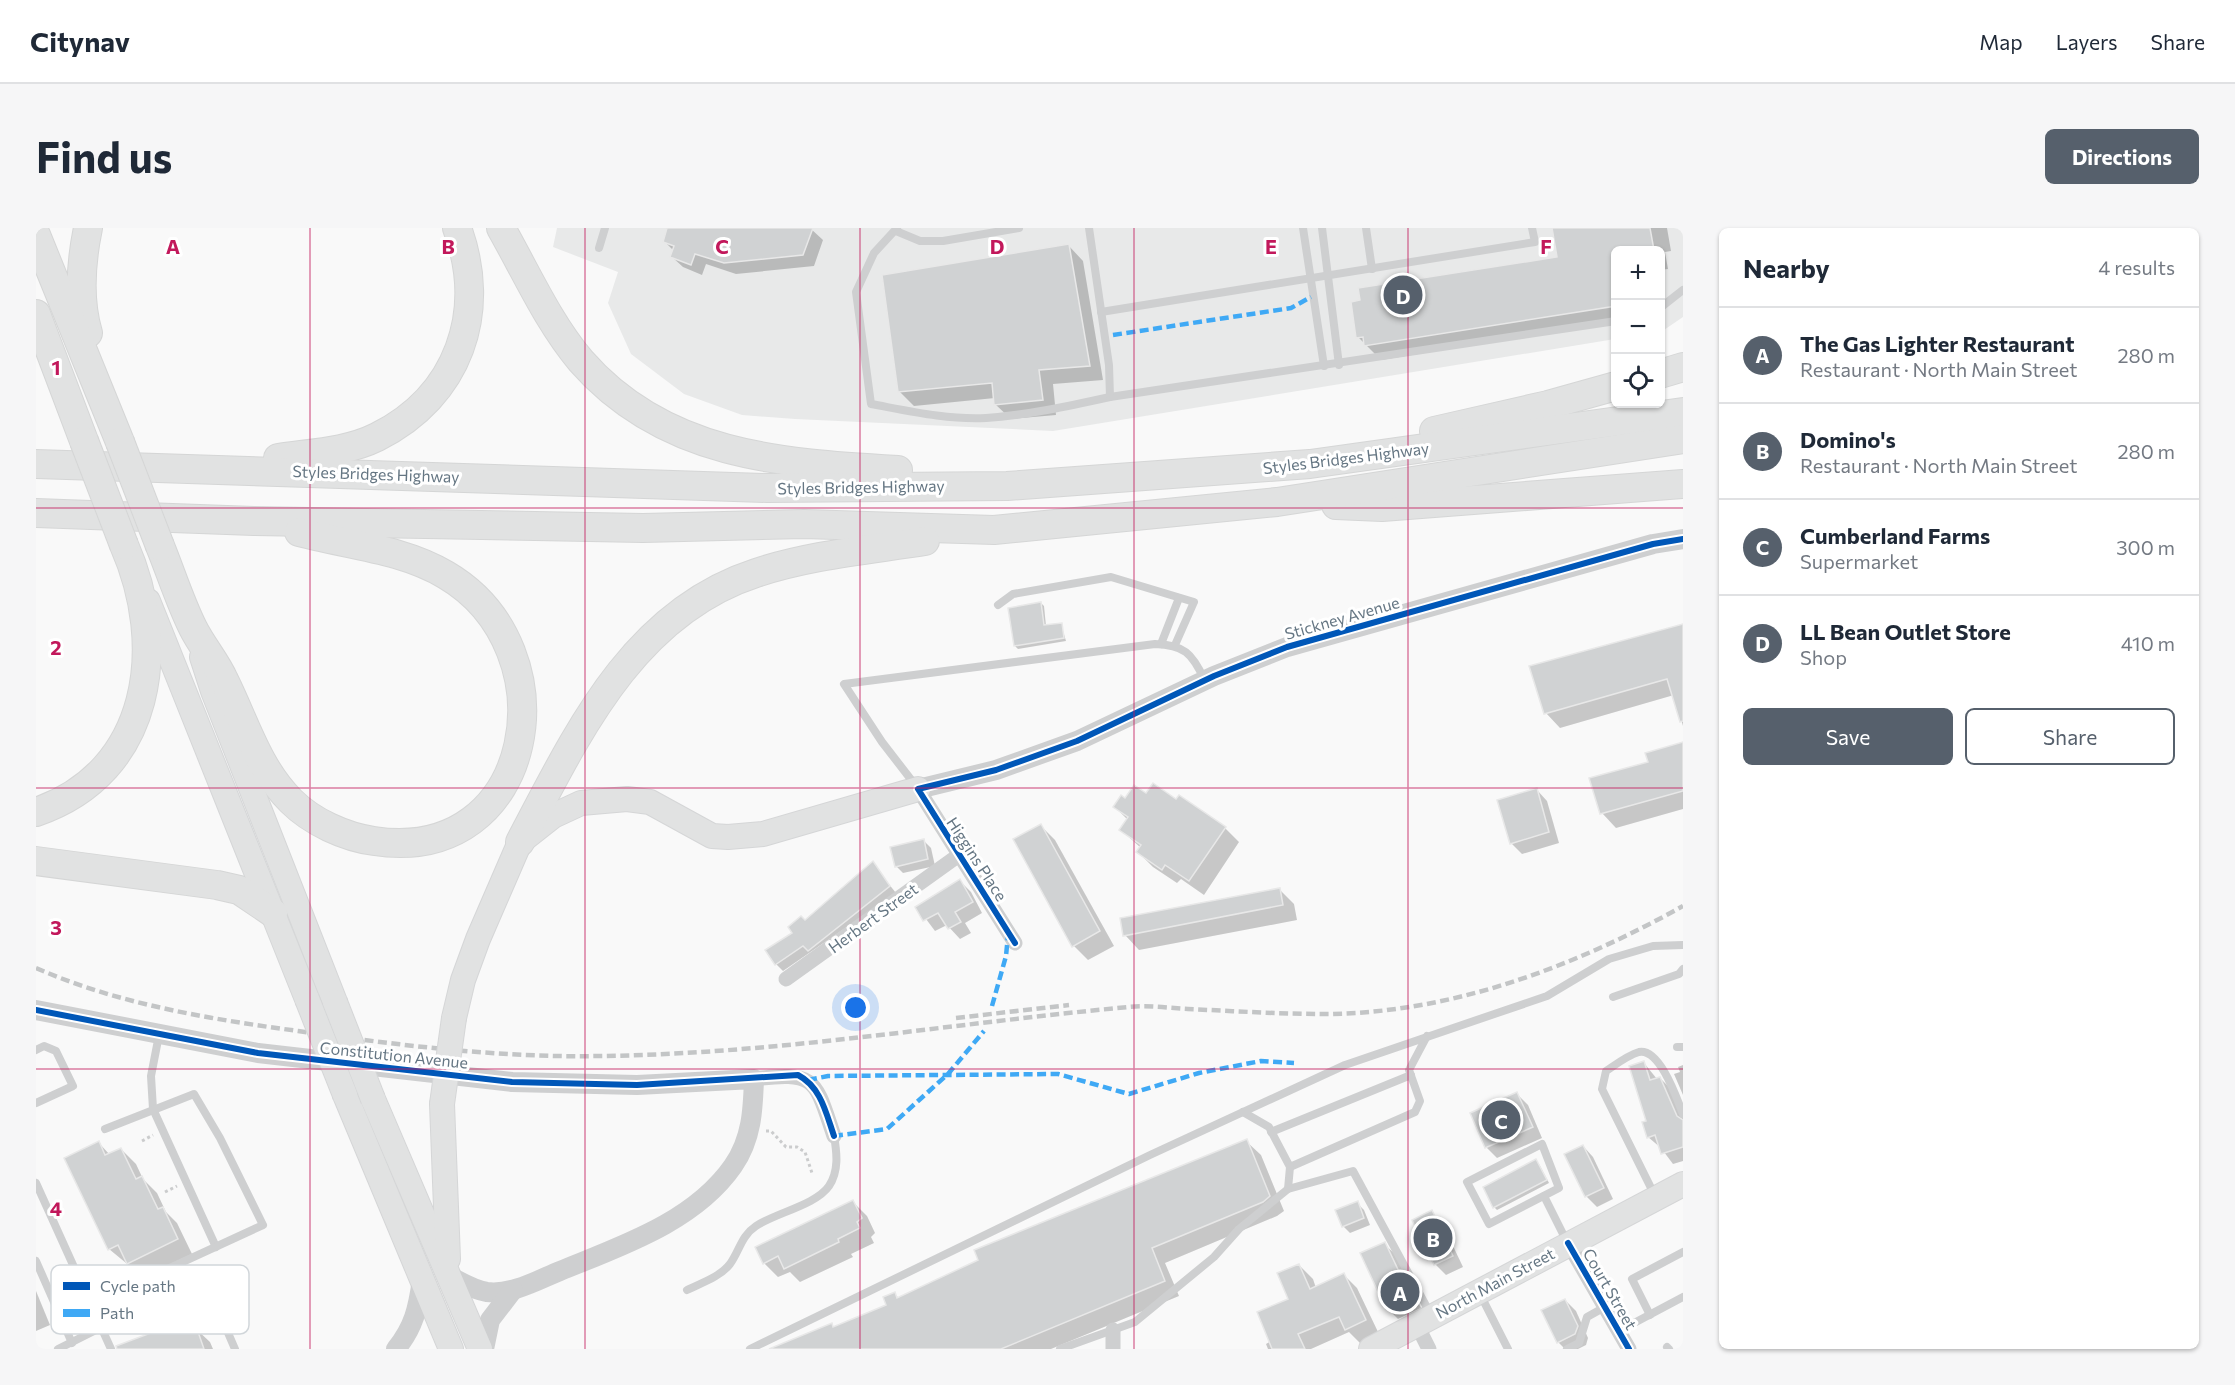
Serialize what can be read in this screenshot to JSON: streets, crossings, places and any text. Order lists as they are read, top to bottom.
{
  "streets": {
    "highway": ["Styles Bridges Highway"],
    "main road": ["North Main Street"],
    "street": [
      "Stickney Avenue",
      "Higgins Place",
      "Herbert Street",
      "Constitution Avenue",
      "Court Street"
    ]
  },
  "crossings": [
    ["Stickney Avenue", "Higgins Place"],
    ["Higgins Place", "Herbert Street"],
    ["North Main Street", "Court Street"]
  ],
  "legend": ["Cycle path", "Path"],
  "page": {
    "header": "Citynav",
    "nav": ["Map", "Layers", "Share"],
    "buttons": [
      "Directions",
      ["Save", "Share"]
    ],
    "title": "Find us",
    "heading": ["Nearby", "4 results"],
    "map_buttons": ["+", "−"],
    "pins": [
      "D",
      "C",
      "B",
      "A"
    ],
    "list": [
      {
        "mark": "A",
        "name": "The Gas Lighter Restaurant",
        "note": "Restaurant · North Main Street",
        "value": "280 m"
      },
      {
        "mark": "B",
        "name": "Domino's",
        "note": "Restaurant · North Main Street",
        "value": "280 m"
      },
      {
        "mark": "C",
        "name": "Cumberland Farms",
        "note": "Supermarket",
        "value": "300 m"
      },
      {
        "mark": "D",
        "name": "LL Bean Outlet Store",
        "note": "Shop",
        "value": "410 m"
      }
    ]
  },
  "grid": {
    "columns": [
      "A",
      "B",
      "C",
      "D",
      "E",
      "F"
    ],
    "rows": [
      "1",
      "2",
      "3",
      "4"
    ]
  }
}
